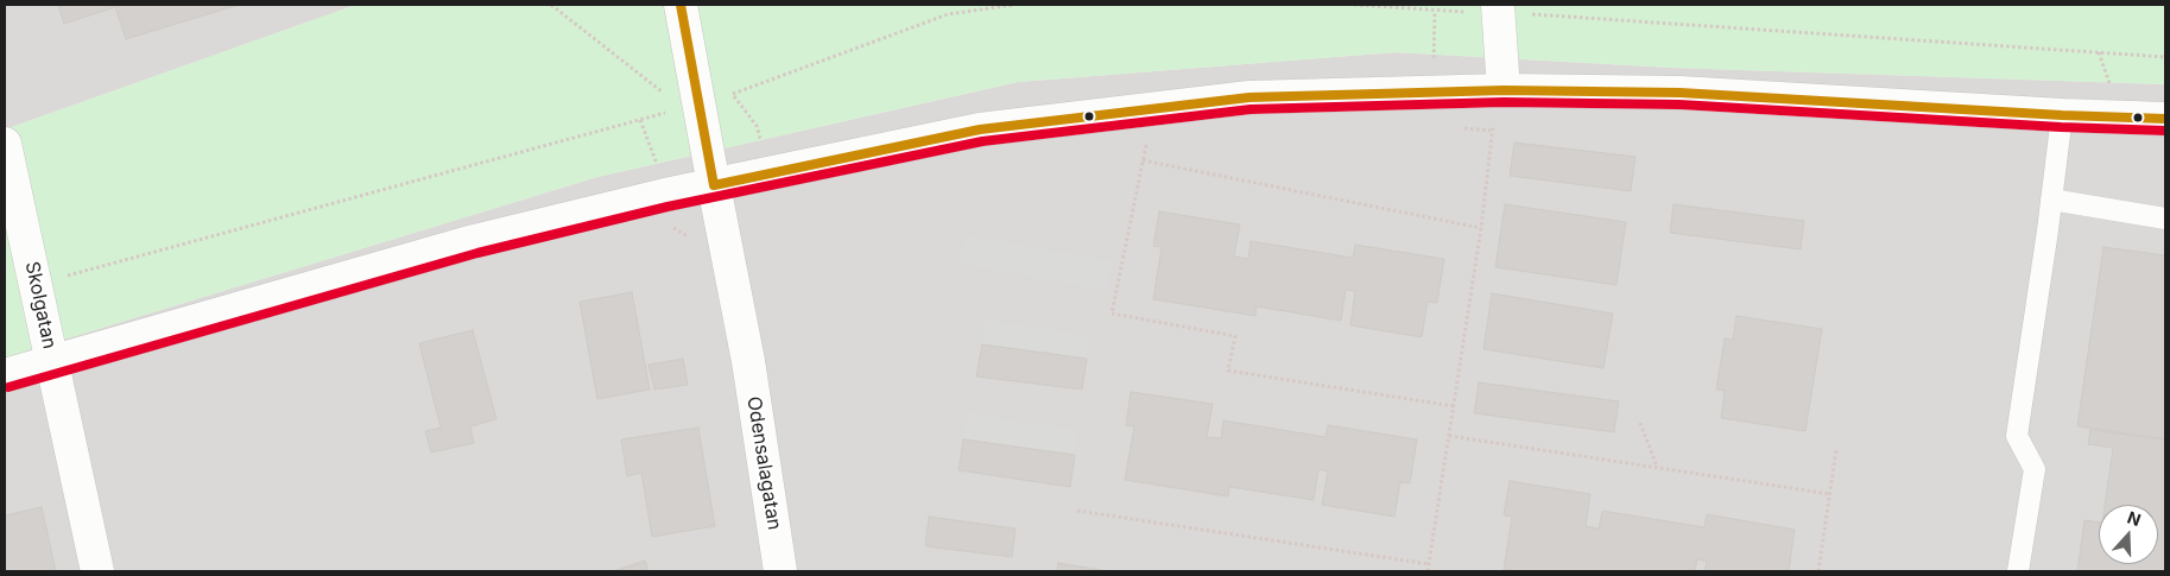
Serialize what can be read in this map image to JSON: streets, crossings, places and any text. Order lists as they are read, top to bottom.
{
  "streets": {
    "street": ["Skolgatan", "Odensalagatan"]
  },
  "north": "top"
}
